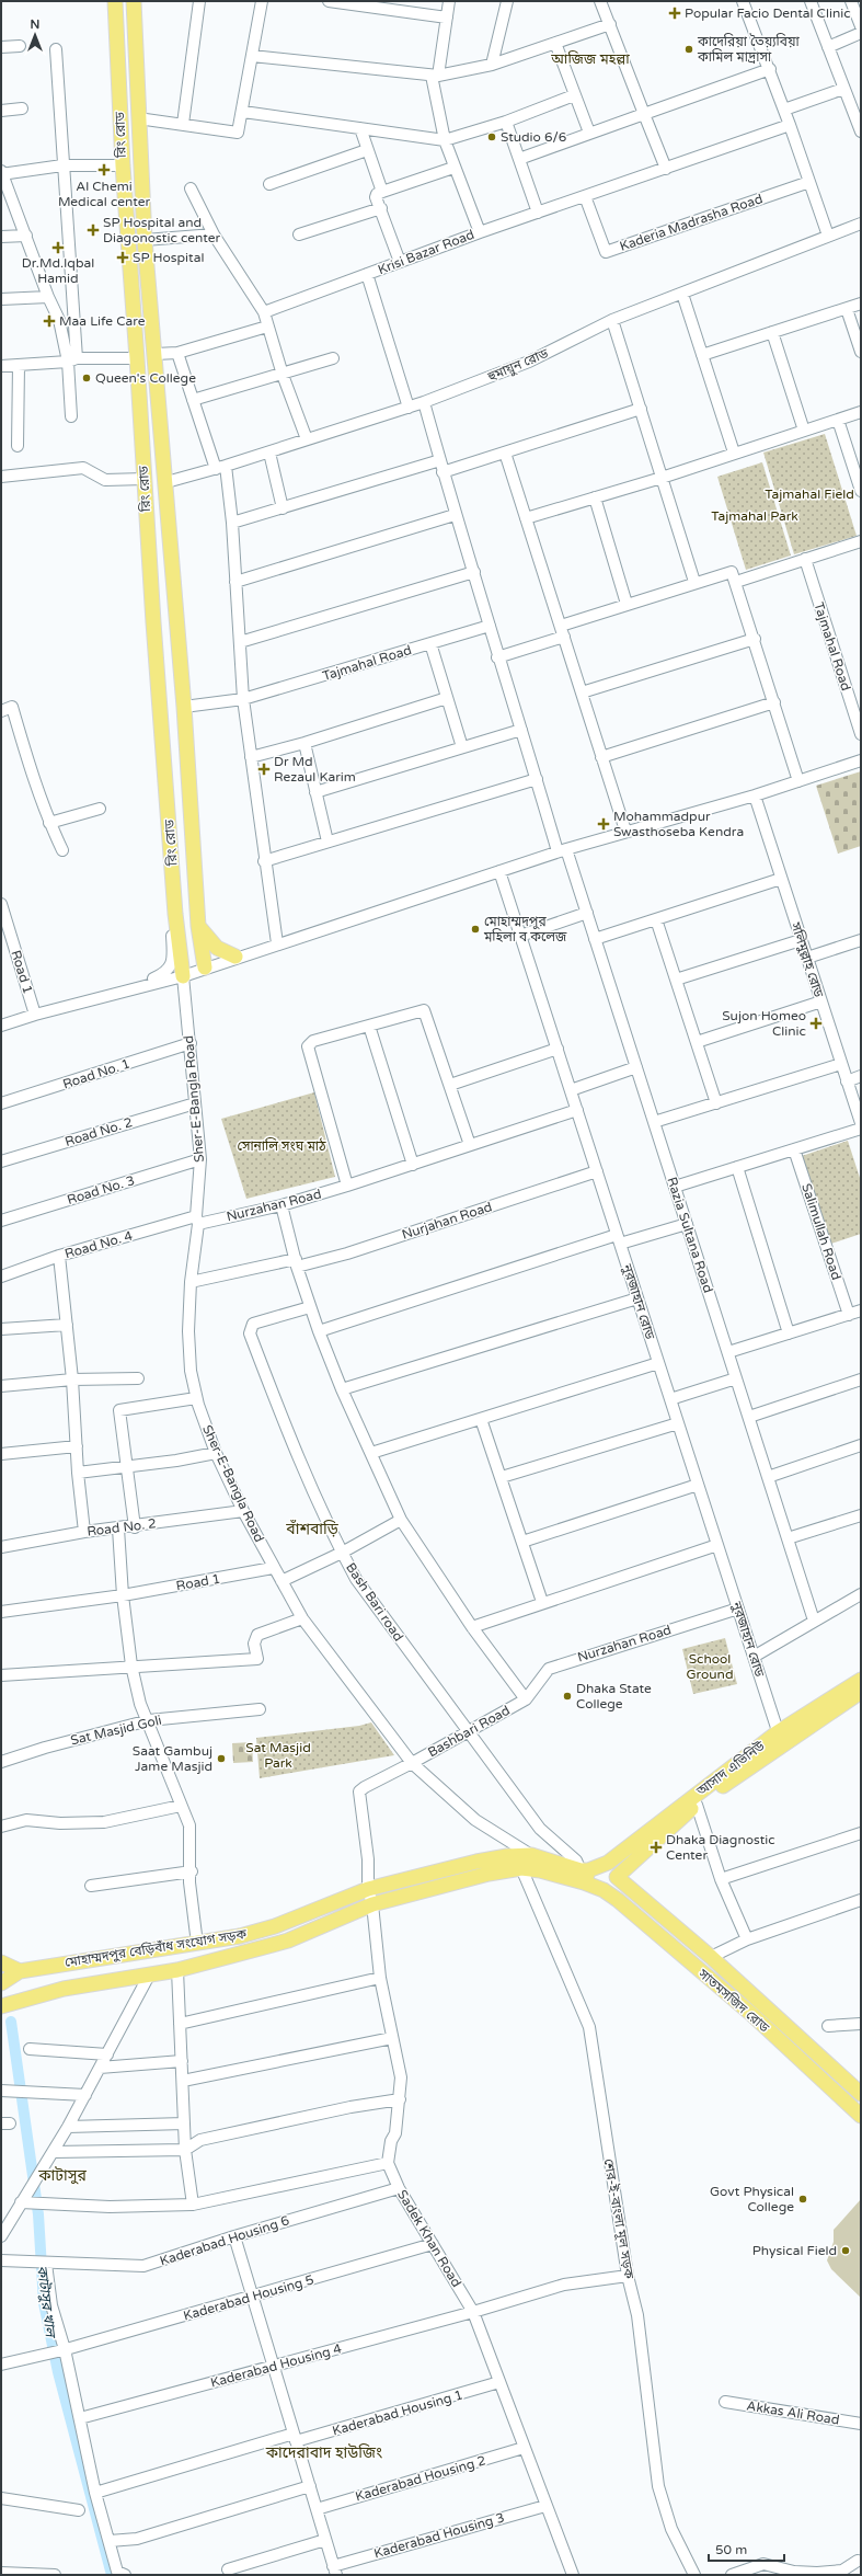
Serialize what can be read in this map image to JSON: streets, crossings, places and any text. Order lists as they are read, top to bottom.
{
  "streets": {
    "main road": [
      "রিং রোড",
      "আসাদ এভিনিউ",
      "মোহাম্মদপুর বেড়িবাঁধ সংযোগ সড়ক",
      "সাতমসজিদ রোড"
    ],
    "street": [
      "Kaderia Madrasha Road",
      "Krisi Bazar Road",
      "হুমায়ুন রোড",
      "Tajmahal Road",
      "সলিমুল্লাহ রোড",
      "Road 1",
      "Road No. 1",
      "Sher-E-Bangla Road",
      "Road No. 2",
      "Road No. 3",
      "Nurzahan Road",
      "Nurjahan Road",
      "Salimullah Road",
      "Razia Sultana Road",
      "Road No. 4",
      "নুরজাহান রোড",
      "Bash Bari road",
      "Sat Masjid Goli",
      "Bashbari Road",
      "শের-ই-বাংলা মূল সড়ক",
      "Sadek Khan Road",
      "Kaderabad Housing 6",
      "Kaderabad Housing 5",
      "Kaderabad Housing 4",
      "Kaderabad Housing 1",
      "Akkas Ali Road",
      "Kaderabad Housing 2",
      "Kaderabad Housing 3"
    ]
  },
  "crossings": [
    ["রিং রোড", "হুমায়ুন রোড"],
    ["রিং রোড", "Tajmahal Road"],
    ["রিং রোড", "Sher-E-Bangla Road"],
    ["Krisi Bazar Road", "হুমায়ুন রোড"],
    ["Road 1", "Sher-E-Bangla Road"],
    ["Road No. 1", "Sher-E-Bangla Road"],
    ["Sher-E-Bangla Road", "Road No. 2"],
    ["Sher-E-Bangla Road", "Road No. 3"],
    ["Sher-E-Bangla Road", "Nurzahan Road"],
    ["Sher-E-Bangla Road", "Nurjahan Road"],
    ["Sher-E-Bangla Road", "Road No. 4"],
    ["Sher-E-Bangla Road", "Bashbari Road"],
    ["Sher-E-Bangla Road", "মোহাম্মদপুর বেড়িবাঁধ সংযোগ সড়ক"],
    ["Nurzahan Road", "Road No. 4"],
    ["Nurzahan Road", "নুরজাহান রোড"],
    ["Nurzahan Road", "Bashbari Road"],
    ["Nurjahan Road", "নুরজাহান রোড"],
    ["নুরজাহান রোড", "আসাদ এভিনিউ"],
    ["Bash Bari road", "Bashbari Road"],
    ["Bash Bari road", "আসাদ এভিনিউ"],
    ["Bash Bari road", "মোহাম্মদপুর বেড়িবাঁধ সংযোগ সড়ক"],
    ["Bash Bari road", "সাতমসজিদ রোড"],
    ["Bashbari Road", "মোহাম্মদপুর বেড়িবাঁধ সংযোগ সড়ক"],
    ["আসাদ এভিনিউ", "মোহাম্মদপুর বেড়িবাঁধ সংযোগ সড়ক"],
    ["আসাদ এভিনিউ", "সাতমসজিদ রোড"],
    ["মোহাম্মদপুর বেড়িবাঁধ সংযোগ সড়ক", "সাতমসজিদ রোড"],
    ["মোহাম্মদপুর বেড়িবাঁধ সংযোগ সড়ক", "শের-ই-বাংলা মূল সড়ক"],
    ["শের-ই-বাংলা মূল সড়ক", "Kaderabad Housing 4"],
    ["Sadek Khan Road", "Kaderabad Housing 6"],
    ["Sadek Khan Road", "Kaderabad Housing 5"],
    ["Sadek Khan Road", "Kaderabad Housing 4"],
    ["Sadek Khan Road", "Kaderabad Housing 1"],
    ["Sadek Khan Road", "Kaderabad Housing 2"],
    ["Sadek Khan Road", "Kaderabad Housing 3"]
  ],
  "districts": [
    "আজিজ মহল্লা",
    "বাঁশবাড়ি",
    "কাটাসুর",
    "কাদেরাবাদ হাউজিং"
  ],
  "water": ["কাটাসুর খাল"],
  "parks": [
    "Tajmahal Field",
    "Tajmahal Park",
    "সোনালি সংঘ মাঠ",
    "School Ground",
    "Sat Masjid Park"
  ],
  "places": {
    "health": [
      "Popular Facio Dental Clinic",
      "Al Chemi Medical center",
      "SP Hospital and Diagonostic center",
      "Dr.Md.Iqbal Hamid",
      "SP Hospital",
      "Maa Life Care",
      "Dr Md Rezaul Karim",
      "Mohammadpur Swasthoseba Kendra",
      "Sujon Homeo Clinic",
      "Dhaka Diagnostic Center"
    ],
    "other": [
      "কাদেরিয়া তৈয়্যবিয়া কামিল মাদ্রাসা",
      "Studio 6/6",
      "Queen's College",
      "মোহাম্মদপুর মহিলা ব কলেজ",
      "Dhaka State College",
      "Saat Gambuj Jame Masjid",
      "Govt Physical College",
      "Physical Field"
    ]
  },
  "scale_bar": "50 m",
  "north": "top"
}
